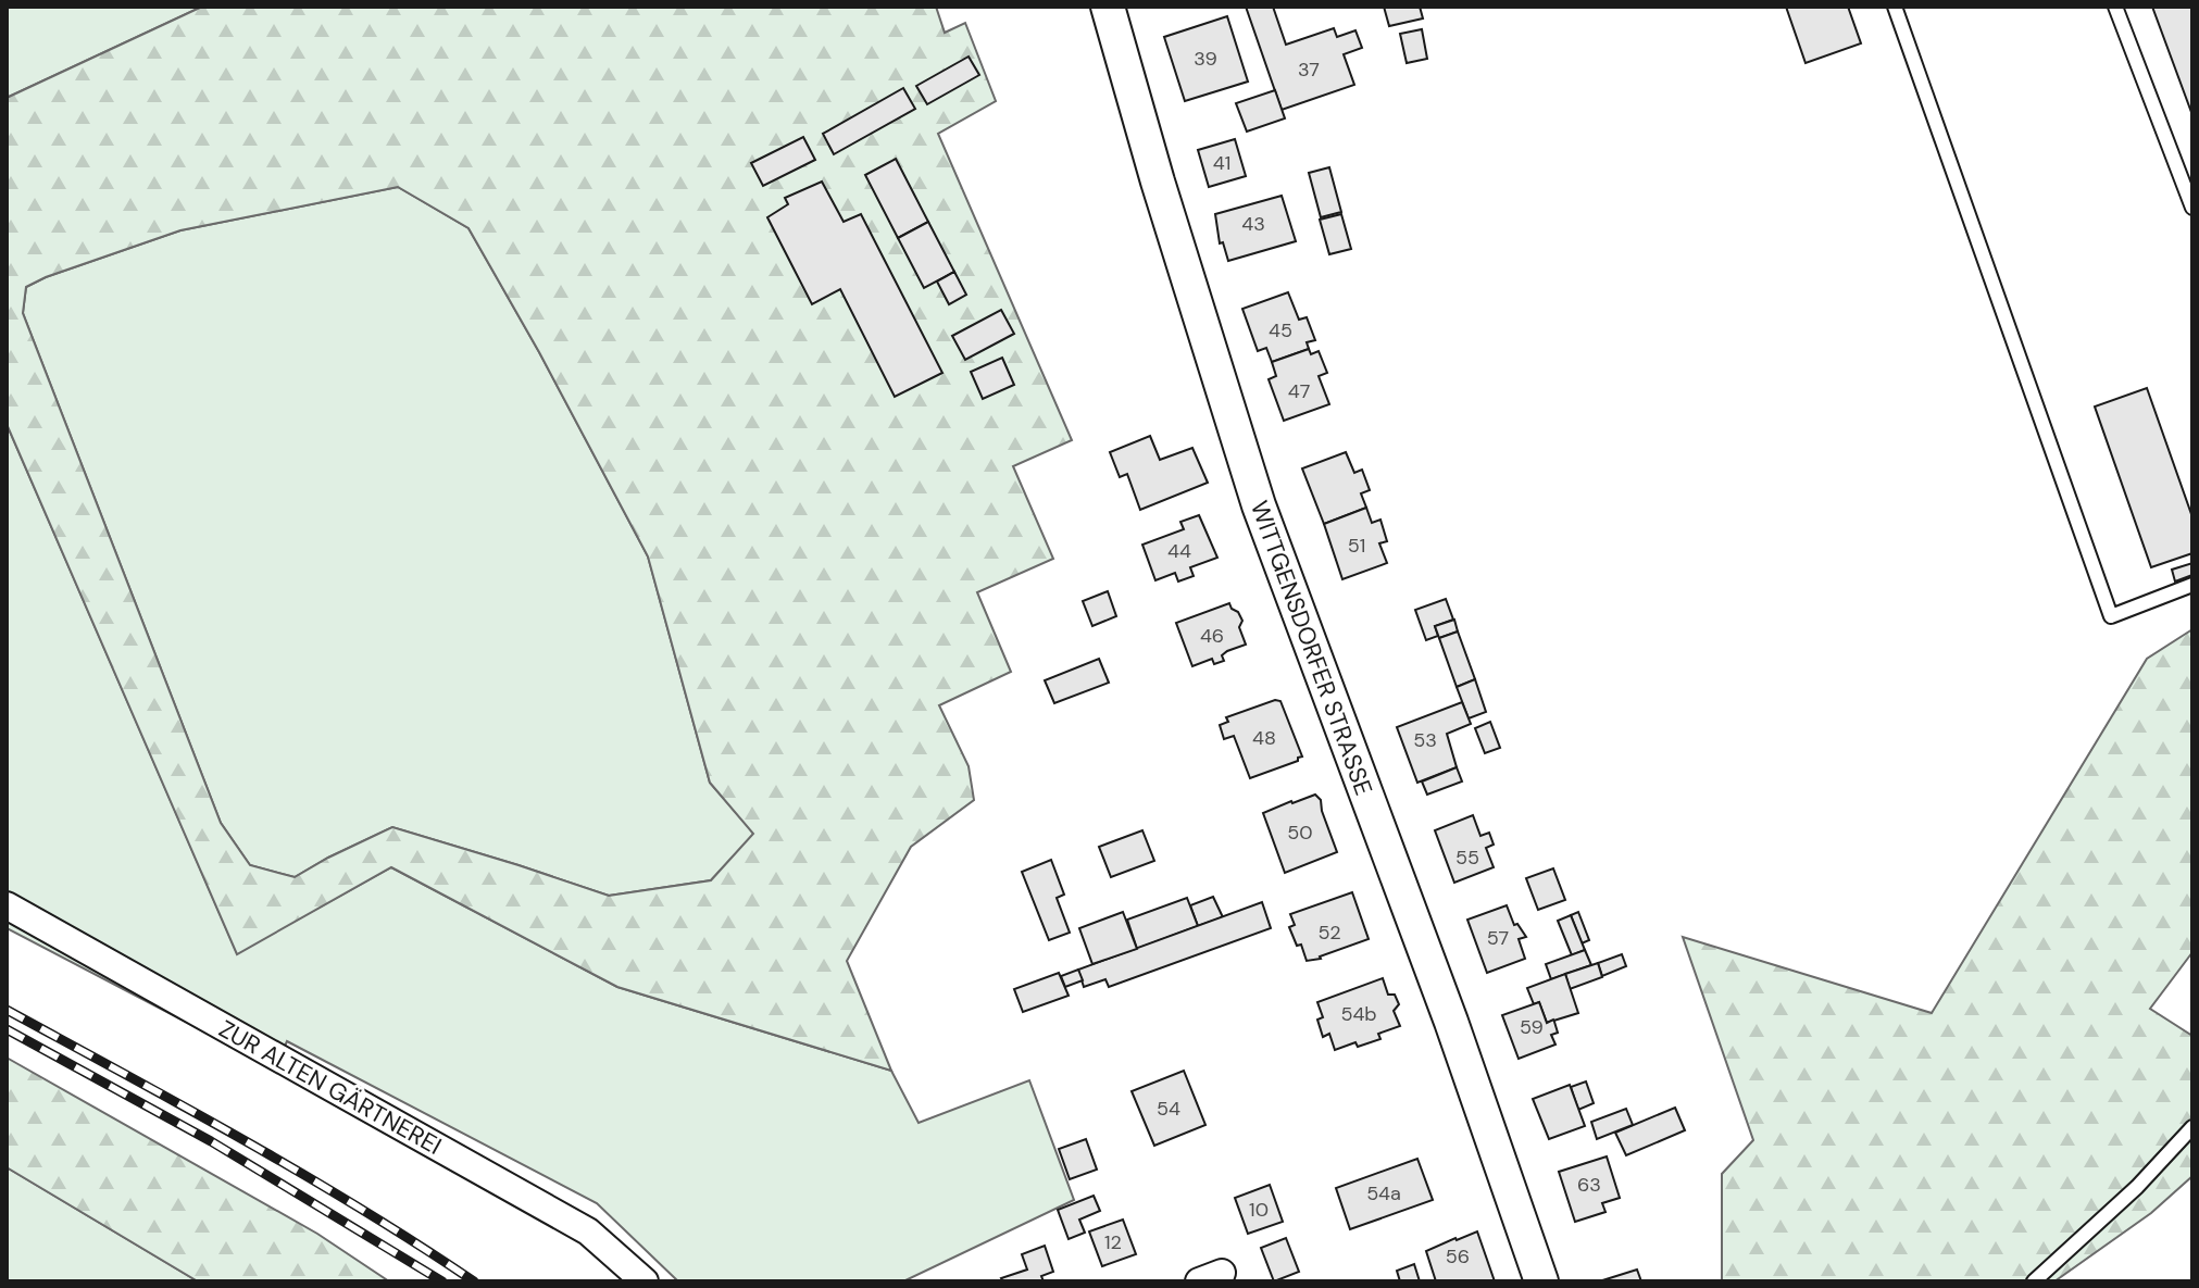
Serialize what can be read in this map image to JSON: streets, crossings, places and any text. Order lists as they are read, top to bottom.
{
  "streets": {
    "street": ["WITTGENSDORFER STRASSE", "ZUR ALTEN GÄRTNEREI"]
  },
  "house_numbers": [
    "39",
    "37",
    "41",
    "43",
    "45",
    "47",
    "51",
    "44",
    "46",
    "48",
    "53",
    "50",
    "55",
    "52",
    "57",
    "54b",
    "59",
    "54",
    "63",
    "54a",
    "10",
    "12",
    "56"
  ]
}
